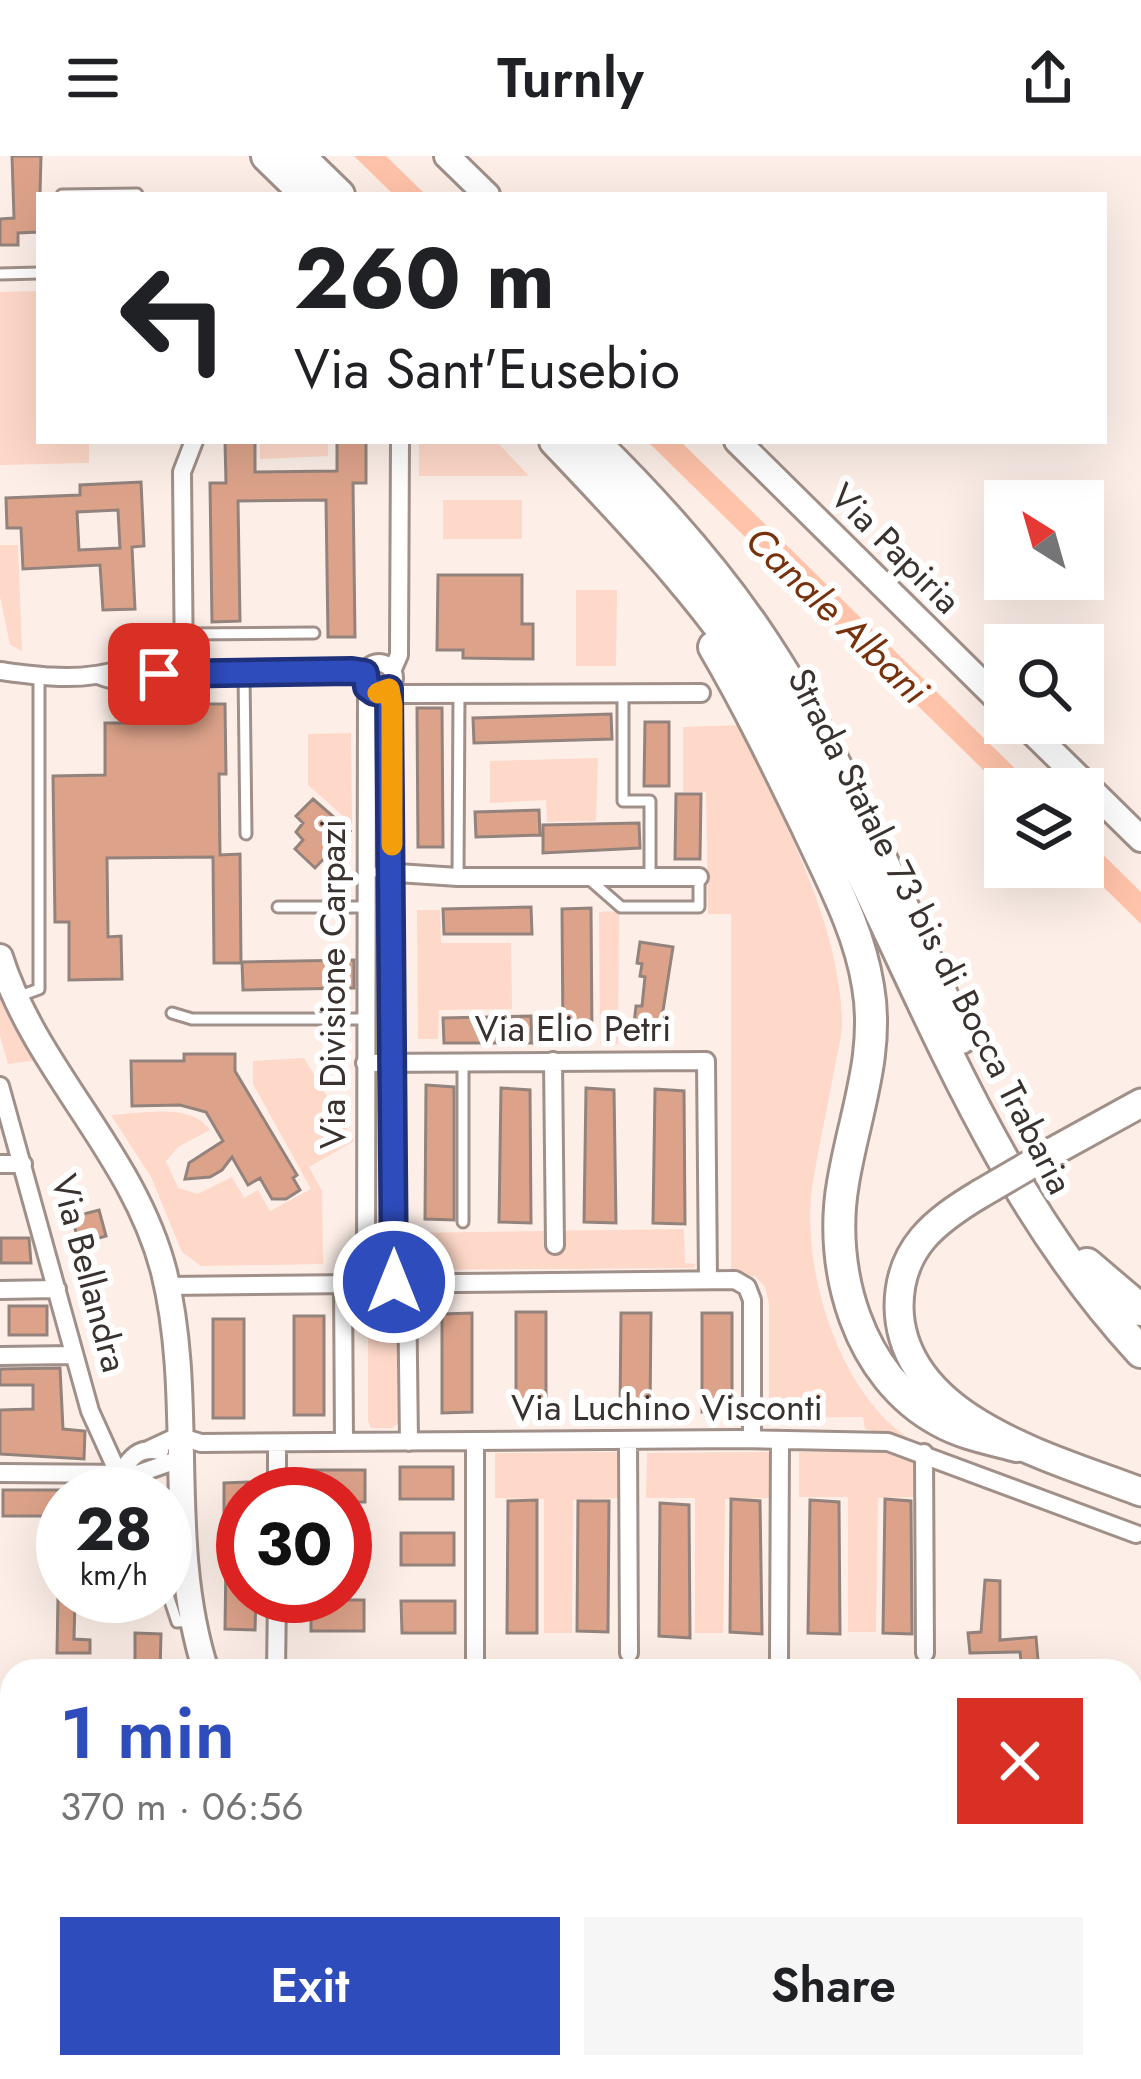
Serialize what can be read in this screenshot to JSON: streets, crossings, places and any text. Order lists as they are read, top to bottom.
{
  "streets": {
    "highway": ["Strada Statale 73 bis di Bocca Trabaria"],
    "main road": ["Via Papiria"],
    "street": [
      "Via Divisione Carpazi",
      "Via Elio Petri",
      "Via Bellandra",
      "Via Luchino Visconti"
    ]
  },
  "crossings": [
    ["Via Divisione Carpazi", "Via Elio Petri"]
  ],
  "water": ["Canale Albani"],
  "north": "top left",
  "page": {
    "header": "Turnly",
    "turn": ["260 m", "Via Sant'Eusebio"],
    "speed": "28 km/h",
    "limit": "30",
    "heading": ["1 min", "370 m · 06:56"],
    "buttons": ["Exit", "Share"]
  }
}
